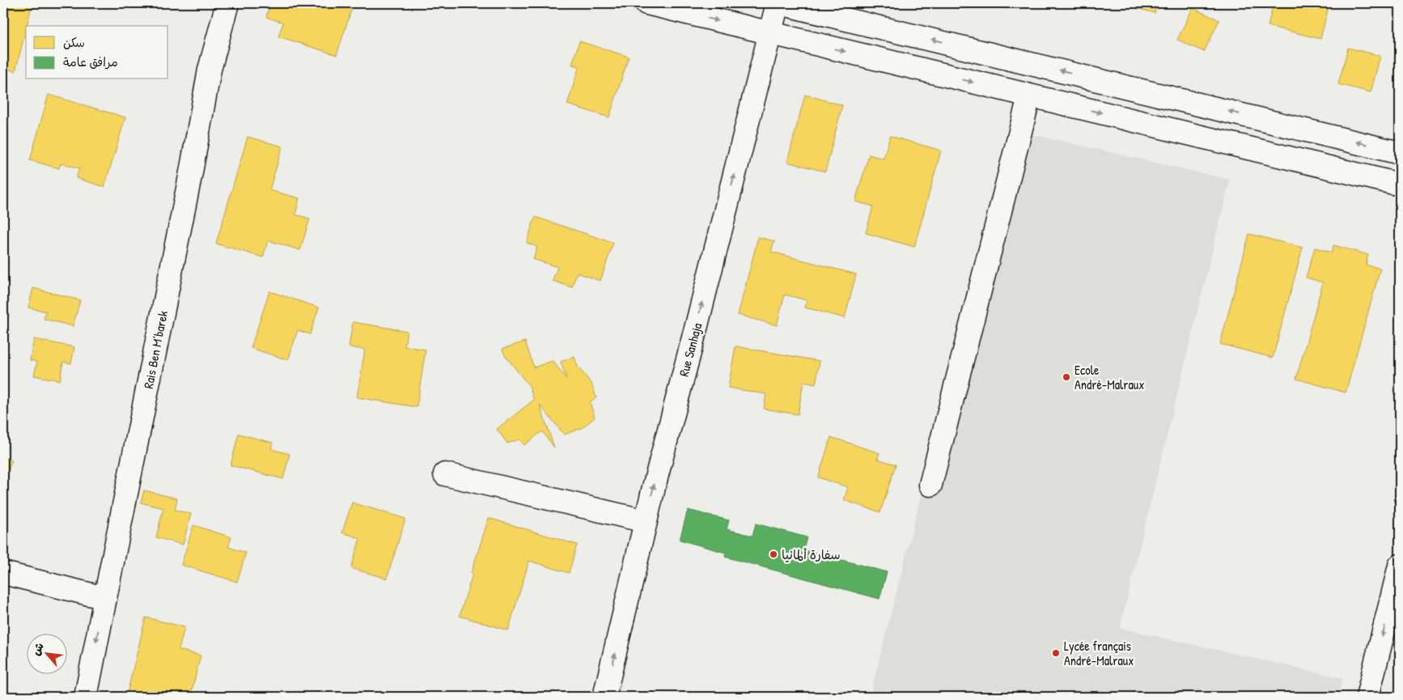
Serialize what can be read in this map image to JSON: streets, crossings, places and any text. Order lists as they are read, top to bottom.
{
  "streets": {
    "street": ["Rais Ben M’barek", "Rue Sanhaja"]
  },
  "one_way": ["Rue Sanhaja"],
  "places": ["Ecole André-Malraux", "سفارة ألمانيا", "Lycée français André-Malraux"],
  "legend": ["سكن", "مرافق عامة"],
  "north": "top left"
}
